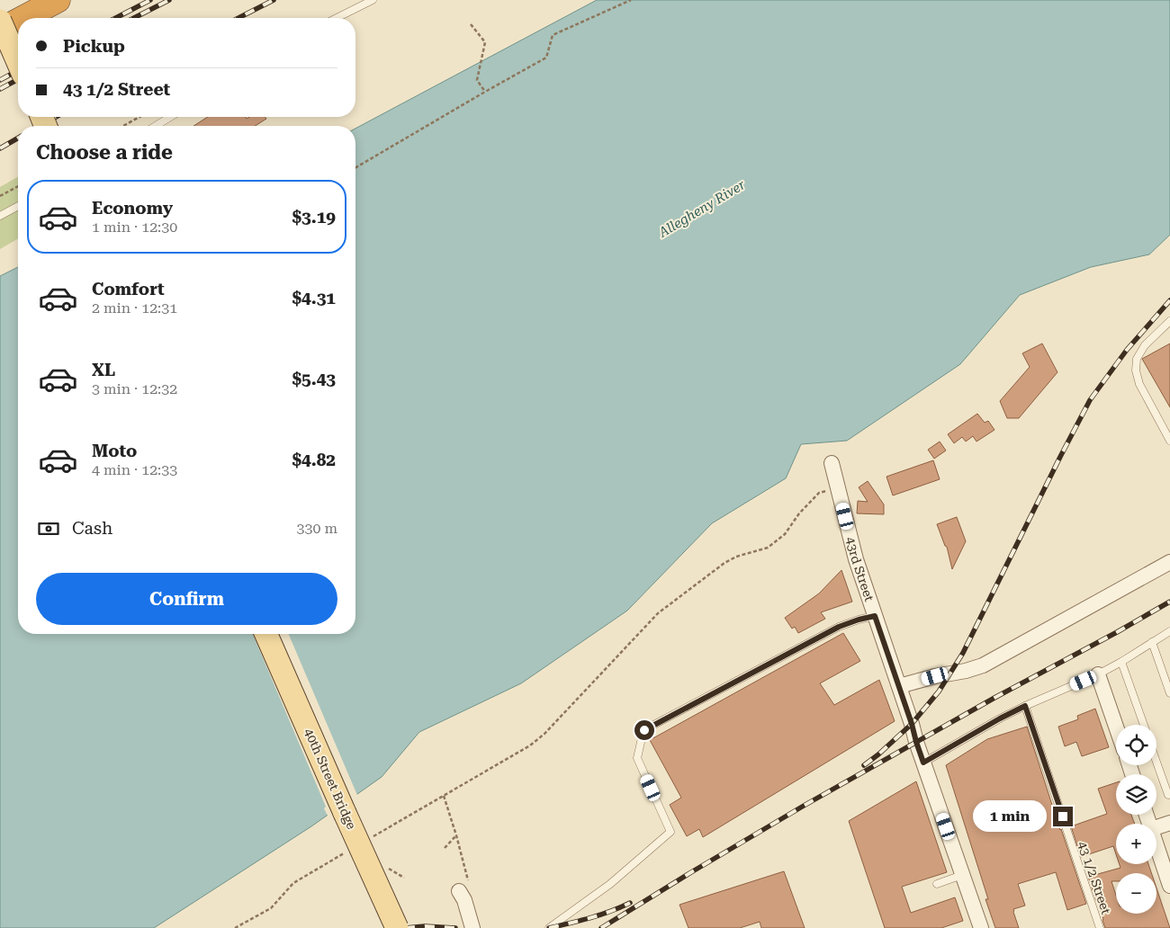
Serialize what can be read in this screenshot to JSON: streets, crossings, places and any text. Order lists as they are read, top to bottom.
{
  "streets": {
    "main road": ["40th Street Bridge"],
    "street": ["43rd Street"],
    "lane": ["43 1/2 Street"]
  },
  "water": ["Allegheny River"],
  "page": {
    "banner": ["Pickup", "43 1/2 Street"],
    "heading": "Choose a ride",
    "list": [
      {
        "name": "Economy",
        "note": "1 min · 12:30",
        "value": "$3.19"
      },
      {
        "name": "Comfort",
        "note": "2 min · 12:31",
        "value": "$4.31"
      },
      {
        "name": "XL",
        "note": "3 min · 12:32",
        "value": "$5.43"
      },
      {
        "name": "Moto",
        "note": "4 min · 12:33",
        "value": "$4.82"
      }
    ],
    "pay": ["Cash", "330 m"],
    "buttons": "Confirm",
    "map_buttons": ["+", "−"],
    "bubble": "1 min"
  }
}
